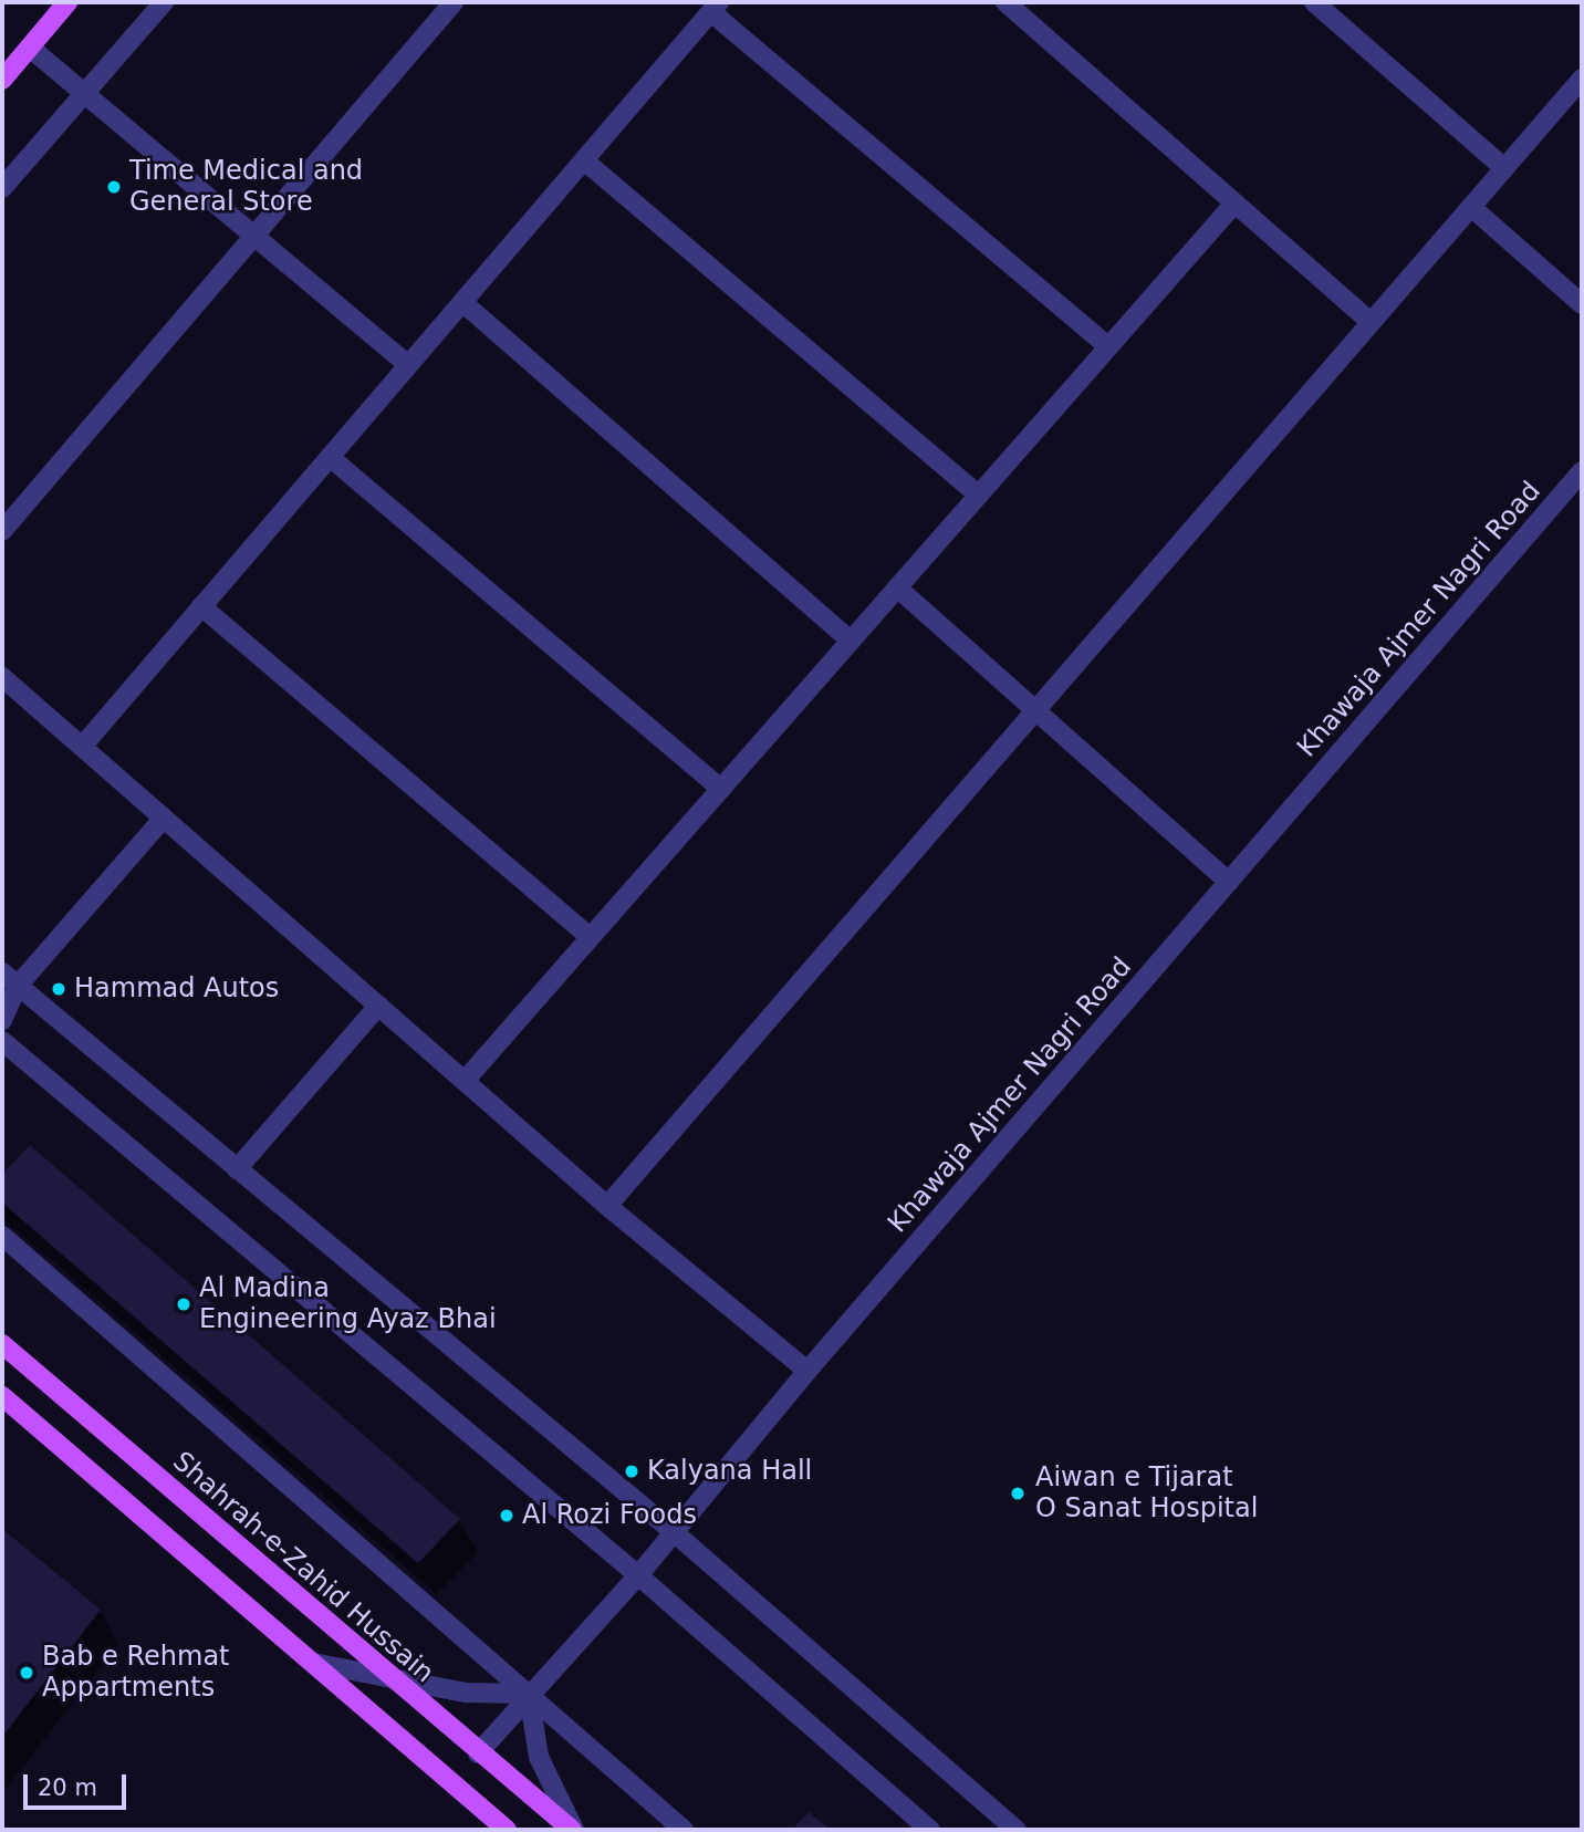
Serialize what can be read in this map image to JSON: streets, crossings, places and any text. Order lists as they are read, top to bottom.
{
  "streets": {
    "main road": ["Shahrah-e-Zahid Hussain"],
    "street": ["Khawaja Ajmer Nagri Road"]
  },
  "crossings": [
    ["Khawaja Ajmer Nagri Road", "Shahrah-e-Zahid Hussain"]
  ],
  "places": [
    "Time Medical and General Store",
    "Hammad Autos",
    "Al Madina Engineering Ayaz Bhai",
    "Kalyana Hall",
    "Aiwan e Tijarat O Sanat Hospital",
    "Al Rozi Foods",
    "Bab e Rehmat Appartments"
  ],
  "scale_bar": "20 m"
}
